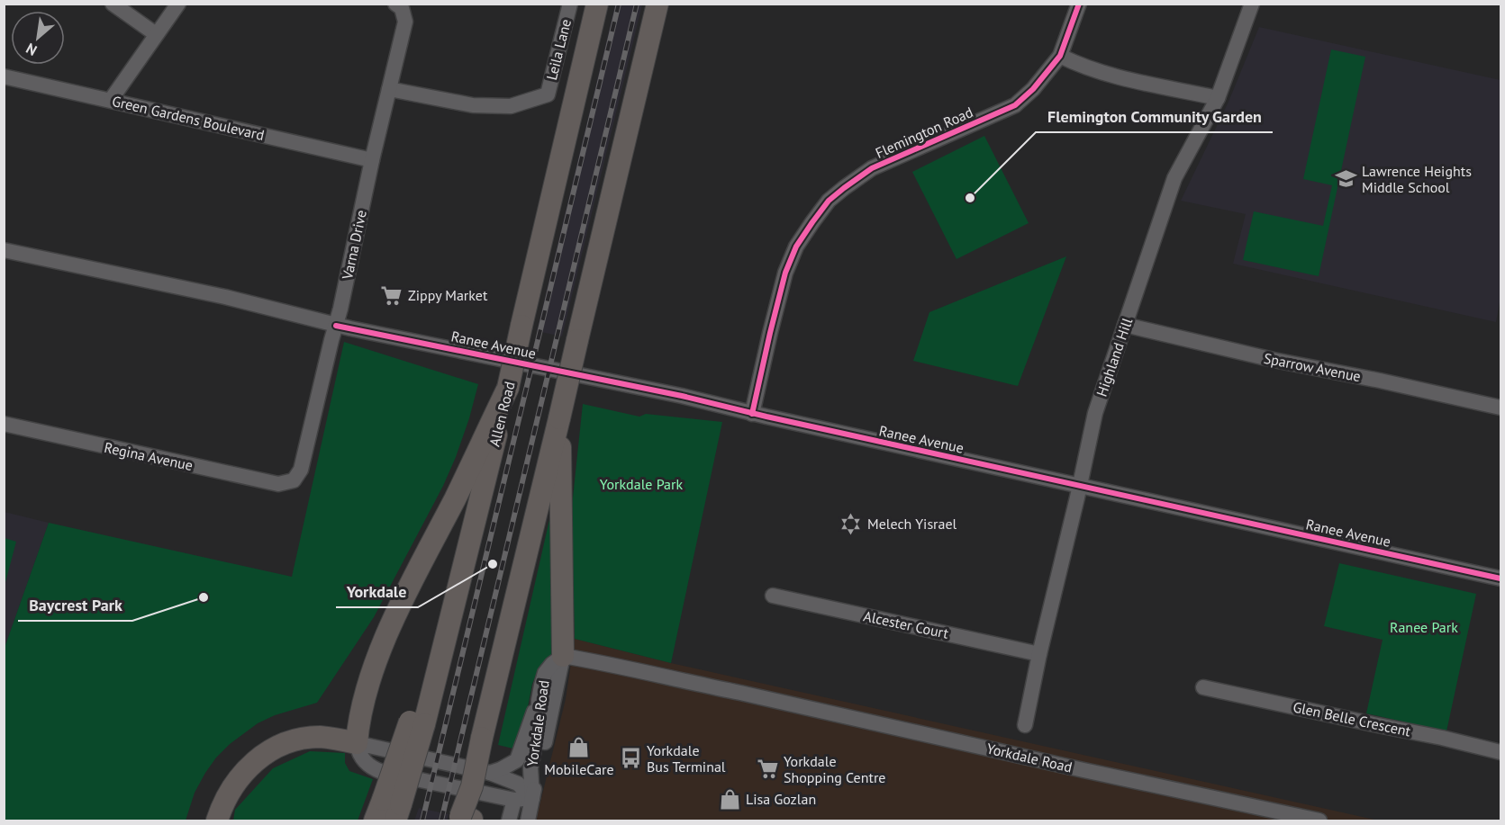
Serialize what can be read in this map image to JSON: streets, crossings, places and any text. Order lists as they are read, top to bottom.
{
  "streets": {
    "highway": ["Allen Road"],
    "street": [
      "Leila Lane",
      "Green Gardens Boulevard",
      "Flemington Road",
      "Varna Drive",
      "Ranee Avenue",
      "Highland Hill",
      "Sparrow Avenue",
      "Regina Avenue",
      "Alcester Court",
      "Glen Belle Crescent",
      "Yorkdale Road"
    ]
  },
  "crossings": [
    ["Leila Lane", "Varna Drive"],
    ["Green Gardens Boulevard", "Varna Drive"],
    ["Flemington Road", "Ranee Avenue"],
    ["Varna Drive", "Ranee Avenue"],
    ["Varna Drive", "Regina Avenue"],
    ["Ranee Avenue", "Highland Hill"],
    ["Highland Hill", "Sparrow Avenue"],
    ["Highland Hill", "Alcester Court"]
  ],
  "parks": ["Yorkdale Park", "Ranee Park"],
  "places": {
    "school or university": ["Lawrence Heights Middle School"],
    "other": ["Flemington Community Garden", "Yorkdale", "Baycrest Park"],
    "supermarket": ["Zippy Market", "Yorkdale Shopping Centre"],
    "synagogue": ["Melech Yisrael"],
    "shop": ["MobileCare", "Lisa Gozlan"],
    "bus stop": ["Yorkdale Bus Terminal"]
  },
  "north": "bottom left"
}
